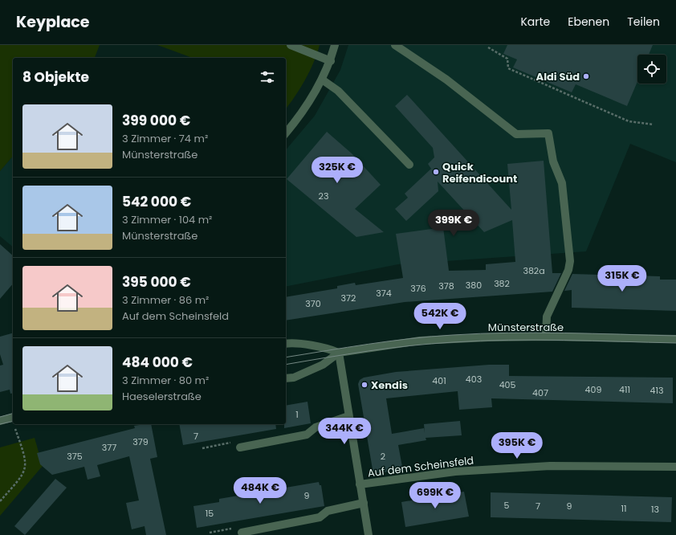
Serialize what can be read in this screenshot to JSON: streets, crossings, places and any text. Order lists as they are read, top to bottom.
{
  "streets": {
    "street": ["Münsterstraße", "Auf dem Scheinsfeld"]
  },
  "places": ["Aldi Süd", "Quick Reifendicount", "Xendis"],
  "house_numbers": [
    "23",
    "382a",
    "382",
    "380",
    "378",
    "376",
    "374",
    "372",
    "370",
    "403",
    "401",
    "405",
    "409",
    "411",
    "413",
    "407",
    "1",
    "7",
    "379",
    "377",
    "375",
    "2",
    "9",
    "5",
    "7",
    "9",
    "11",
    "13",
    "15"
  ],
  "page": {
    "header": "Keyplace",
    "nav": ["Karte", "Ebenen", "Teilen"],
    "heading": "8 Objekte",
    "list": [
      {
        "name": "399 000 €",
        "note": "3 Zimmer · 74 m² · Münsterstraße"
      },
      {
        "name": "542 000 €",
        "note": "3 Zimmer · 104 m² · Münsterstraße"
      },
      {
        "name": "395 000 €",
        "note": "3 Zimmer · 86 m² · Auf dem Scheinsfeld"
      },
      {
        "name": "484 000 €",
        "note": "3 Zimmer · 80 m² · Haeselerstraße"
      }
    ],
    "price": [
      "325K €",
      "399K €",
      "315K €",
      "542K €",
      "344K €",
      "395K €",
      "484K €",
      "699K €"
    ]
  }
}
